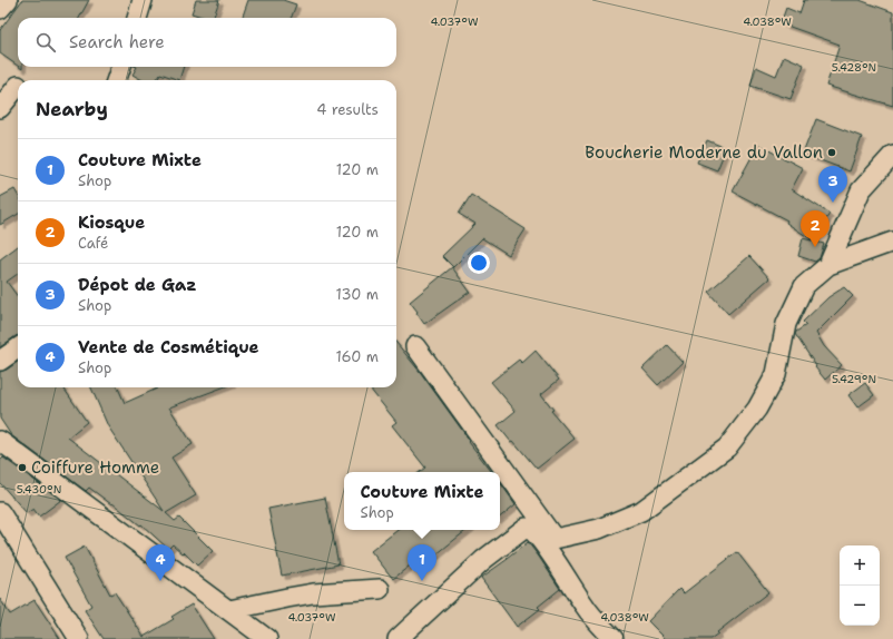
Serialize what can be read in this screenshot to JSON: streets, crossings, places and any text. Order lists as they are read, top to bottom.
{
  "places": ["Boucherie Moderne du Vallon", "Coiffure Homme"],
  "page": {
    "search": "Search here",
    "heading": ["Nearby", "4 results"],
    "list": [
      {
        "mark": "1",
        "name": "Couture Mixte",
        "note": "Shop",
        "value": "120 m"
      },
      {
        "mark": "2",
        "name": "Kiosque",
        "note": "Café",
        "value": "120 m"
      },
      {
        "mark": "3",
        "name": "Dépot de Gaz",
        "note": "Shop",
        "value": "130 m"
      },
      {
        "mark": "4",
        "name": "Vente de Cosmétique",
        "note": "Shop",
        "value": "160 m"
      }
    ],
    "pins": [
      "3",
      "2",
      "1",
      "4"
    ],
    "popup": ["Couture Mixte", "Shop"],
    "map_buttons": ["+", "−"]
  },
  "coordinates": [
    "4.037°W",
    "4.038°W",
    "5.428°N",
    "5.429°N",
    "5.430°N"
  ]
}
